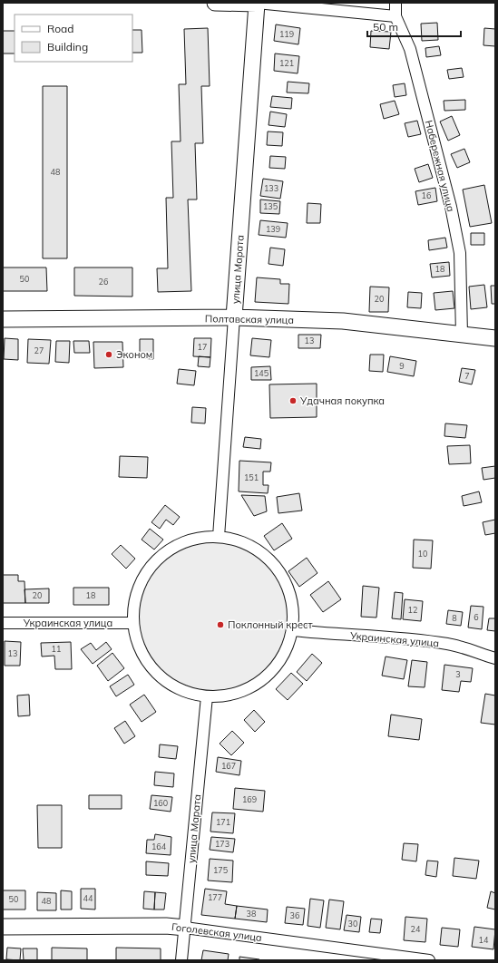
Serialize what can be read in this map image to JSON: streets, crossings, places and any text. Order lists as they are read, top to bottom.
{
  "streets": {
    "street": [
      "Набережная улица",
      "улица Марата",
      "Полтавская улица",
      "Украинская улица",
      "Гоголевская улица"
    ]
  },
  "crossings": [
    ["Набережная улица", "Полтавская улица"],
    ["улица Марата", "Полтавская улица"],
    ["улица Марата", "Гоголевская улица"]
  ],
  "places": ["Эконом", "Удачная покупка", "Поклонный крест"],
  "house_numbers": [
    "119",
    "121",
    "48",
    "133",
    "16",
    "135",
    "139",
    "18",
    "50",
    "26",
    "20",
    "13",
    "17",
    "27",
    "9",
    "145",
    "7",
    "151",
    "10",
    "20",
    "18",
    "12",
    "6",
    "8",
    "11",
    "13",
    "3",
    "167",
    "169",
    "160",
    "171",
    "173",
    "164",
    "175",
    "177",
    "44",
    "50",
    "48",
    "38",
    "36",
    "30",
    "24",
    "14"
  ],
  "legend": ["Road", "Building"],
  "scale_bar": "50 m"
}
